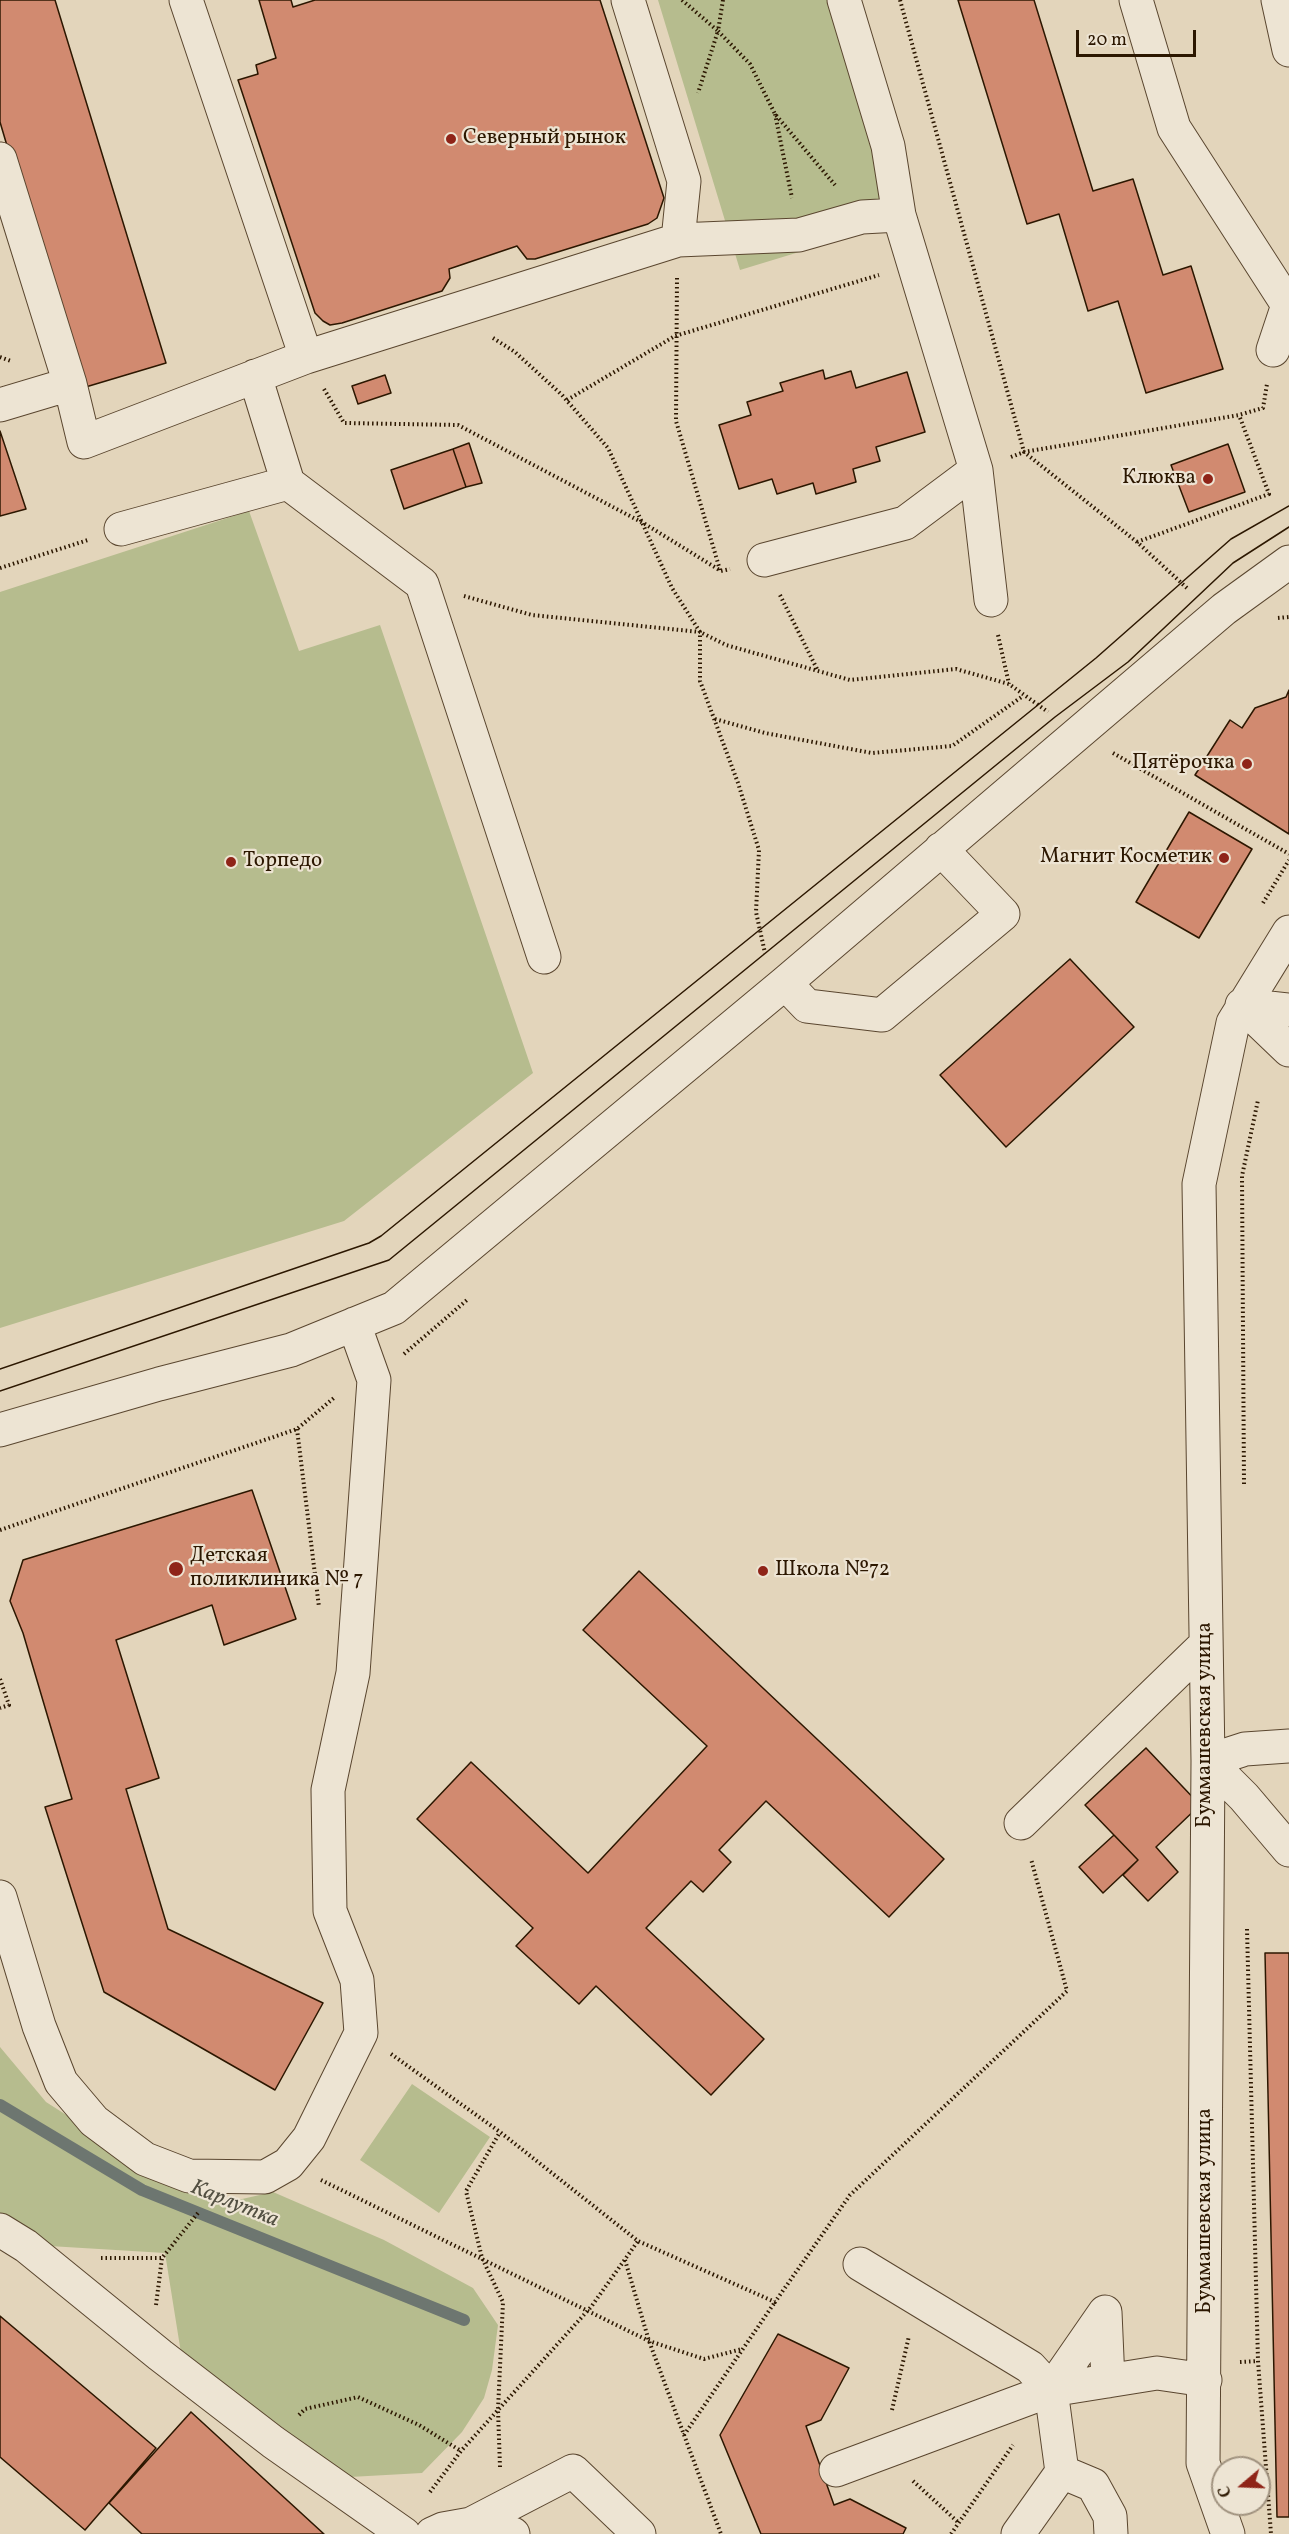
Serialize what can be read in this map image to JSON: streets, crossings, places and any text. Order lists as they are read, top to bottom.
{
  "streets": {
    "street": ["Буммашевская улица"]
  },
  "water": ["Карлутка"],
  "places": [
    "Северный рынок",
    "Клюква",
    "Пятёрочка",
    "Магнит Косметик",
    "Торпедо",
    "Детская поликлиника № 7",
    "Школа №72"
  ],
  "scale_bar": "20 m",
  "north": "left"
}
